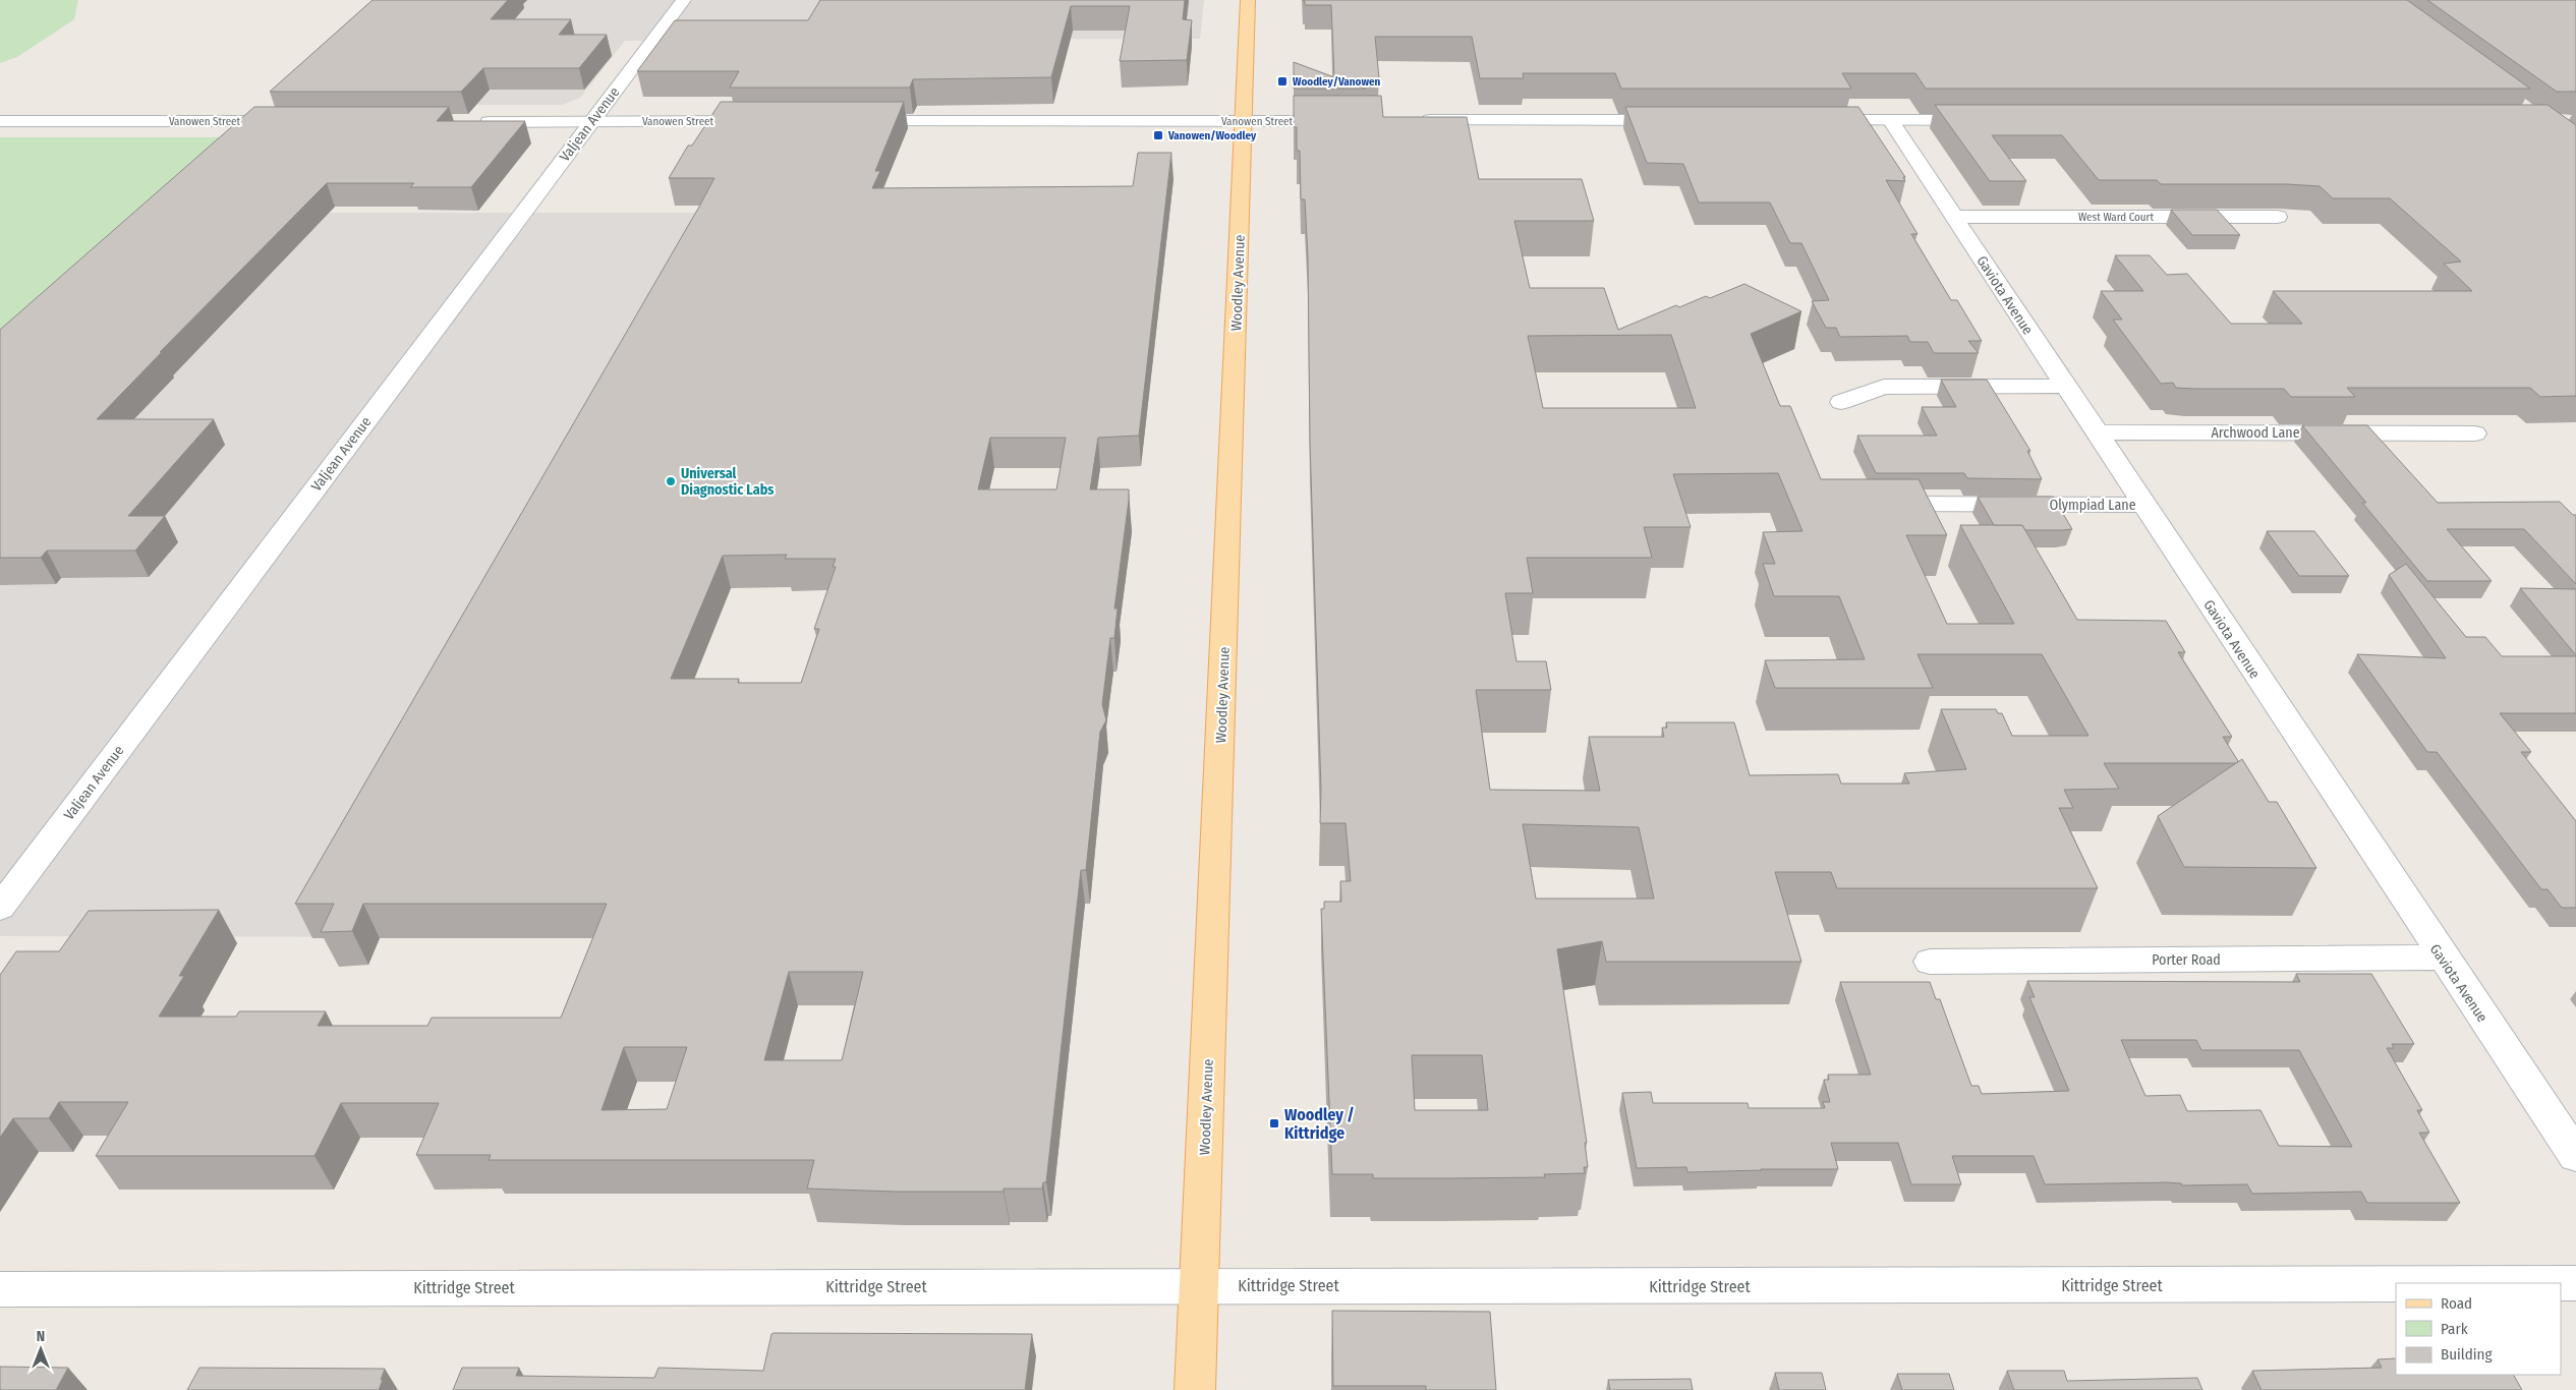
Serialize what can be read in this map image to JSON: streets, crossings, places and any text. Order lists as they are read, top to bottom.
{
  "streets": {
    "main road": ["Woodley Avenue"],
    "street": [
      "Vanowen Street",
      "Valjean Avenue",
      "West Ward Court",
      "Gaviota Avenue",
      "Archwood Lane",
      "Olympiad Lane",
      "Porter Road",
      "Kittridge Street"
    ]
  },
  "crossings": [
    ["Vanowen Street", "Valjean Avenue"],
    ["Vanowen Street", "Woodley Avenue"],
    ["West Ward Court", "Gaviota Avenue"],
    ["Woodley Avenue", "Kittridge Street"],
    ["Gaviota Avenue", "Archwood Lane"],
    ["Gaviota Avenue", "Olympiad Lane"],
    ["Gaviota Avenue", "Porter Road"]
  ],
  "places": {
    "transit": ["Woodley/Vanowen", "Vanowen/Woodley", "Woodley / Kittridge"],
    "other": ["Universal Diagnostic Labs"]
  },
  "legend": ["Road", "Park", "Building"],
  "north": "top"
}
